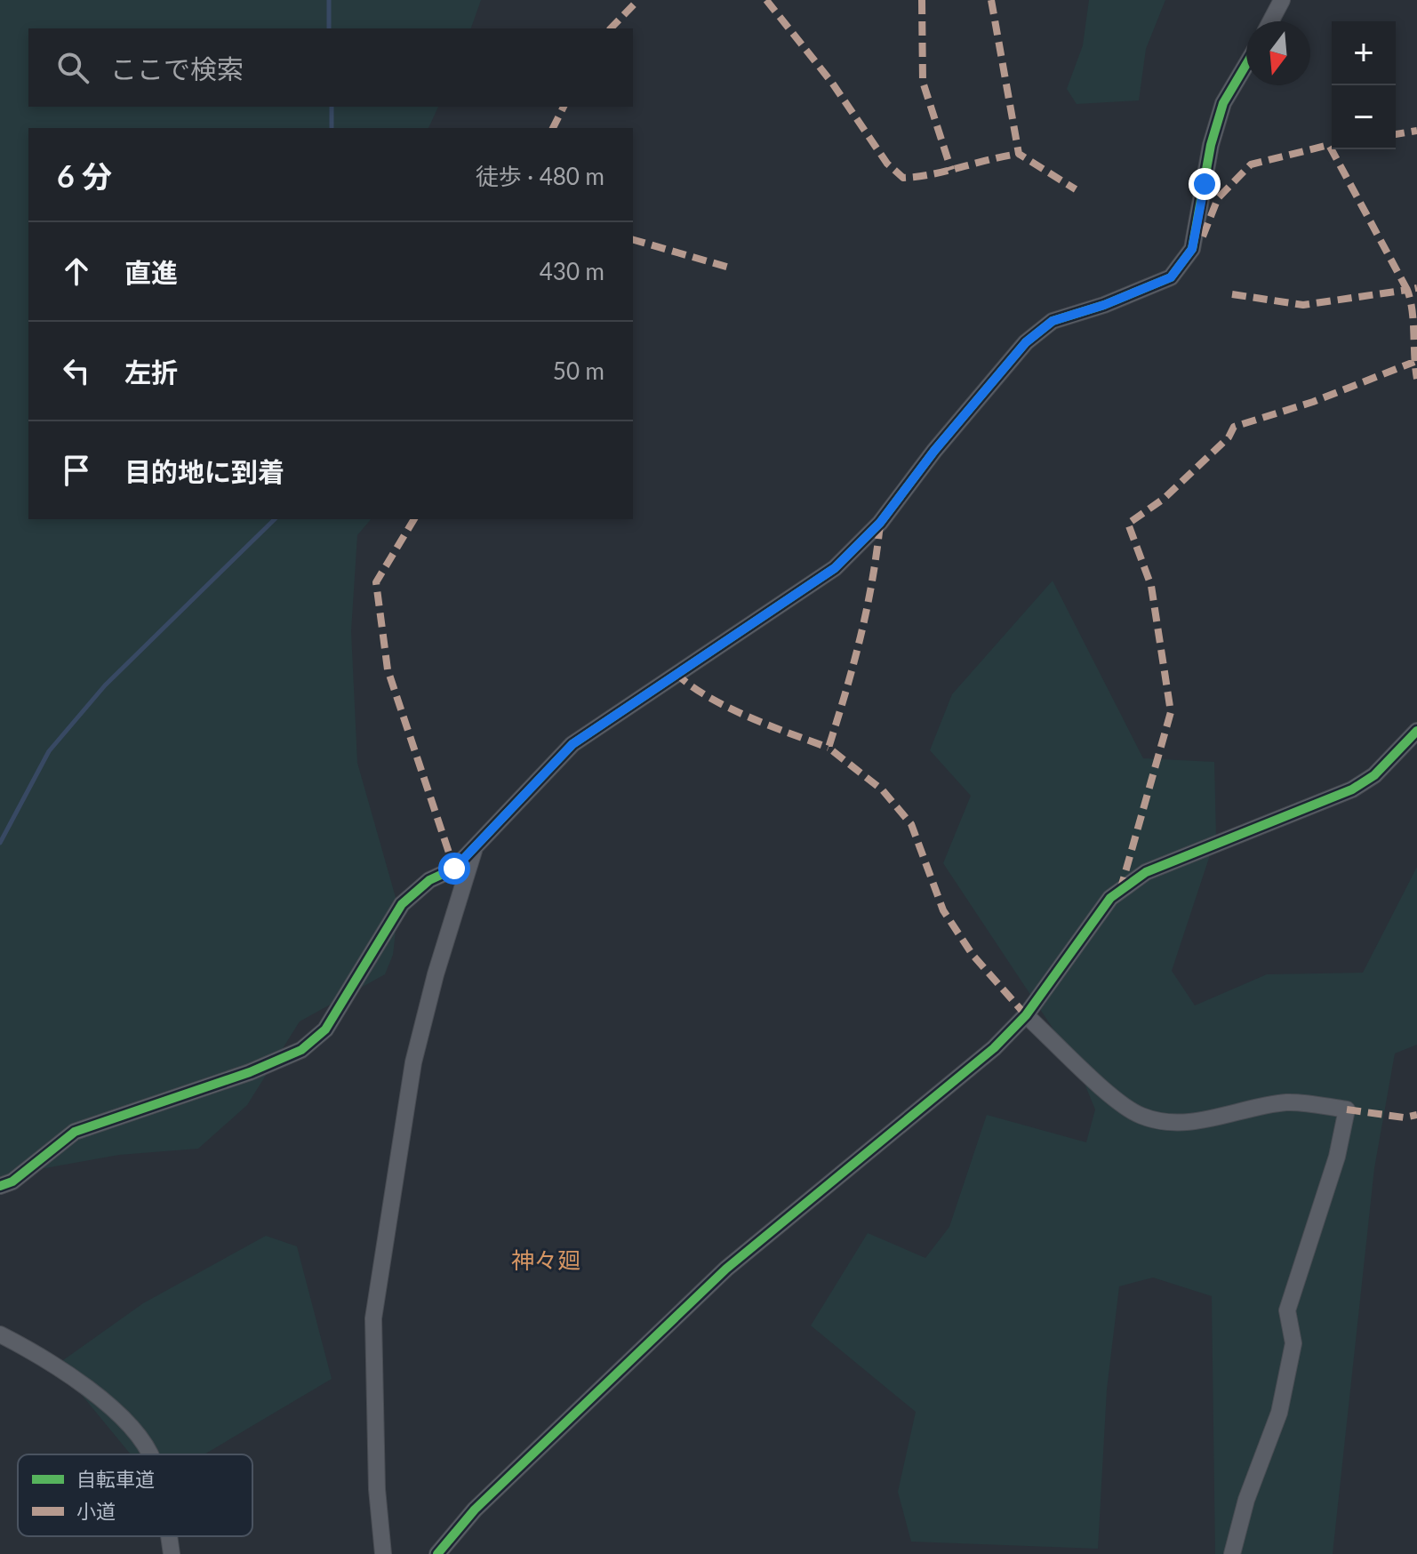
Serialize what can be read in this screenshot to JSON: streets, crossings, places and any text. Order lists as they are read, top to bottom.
{
  "districts": ["神々廻"],
  "legend": ["自転車道", "小道"],
  "north": "bottom",
  "page": {
    "map_buttons": ["+", "−"],
    "search": "ここで検索",
    "heading": ["6 分", "徒歩 · 480 m"],
    "list": [
      ["直進", "430 m"],
      ["左折", "50 m"],
      "目的地に到着"
    ]
  }
}
